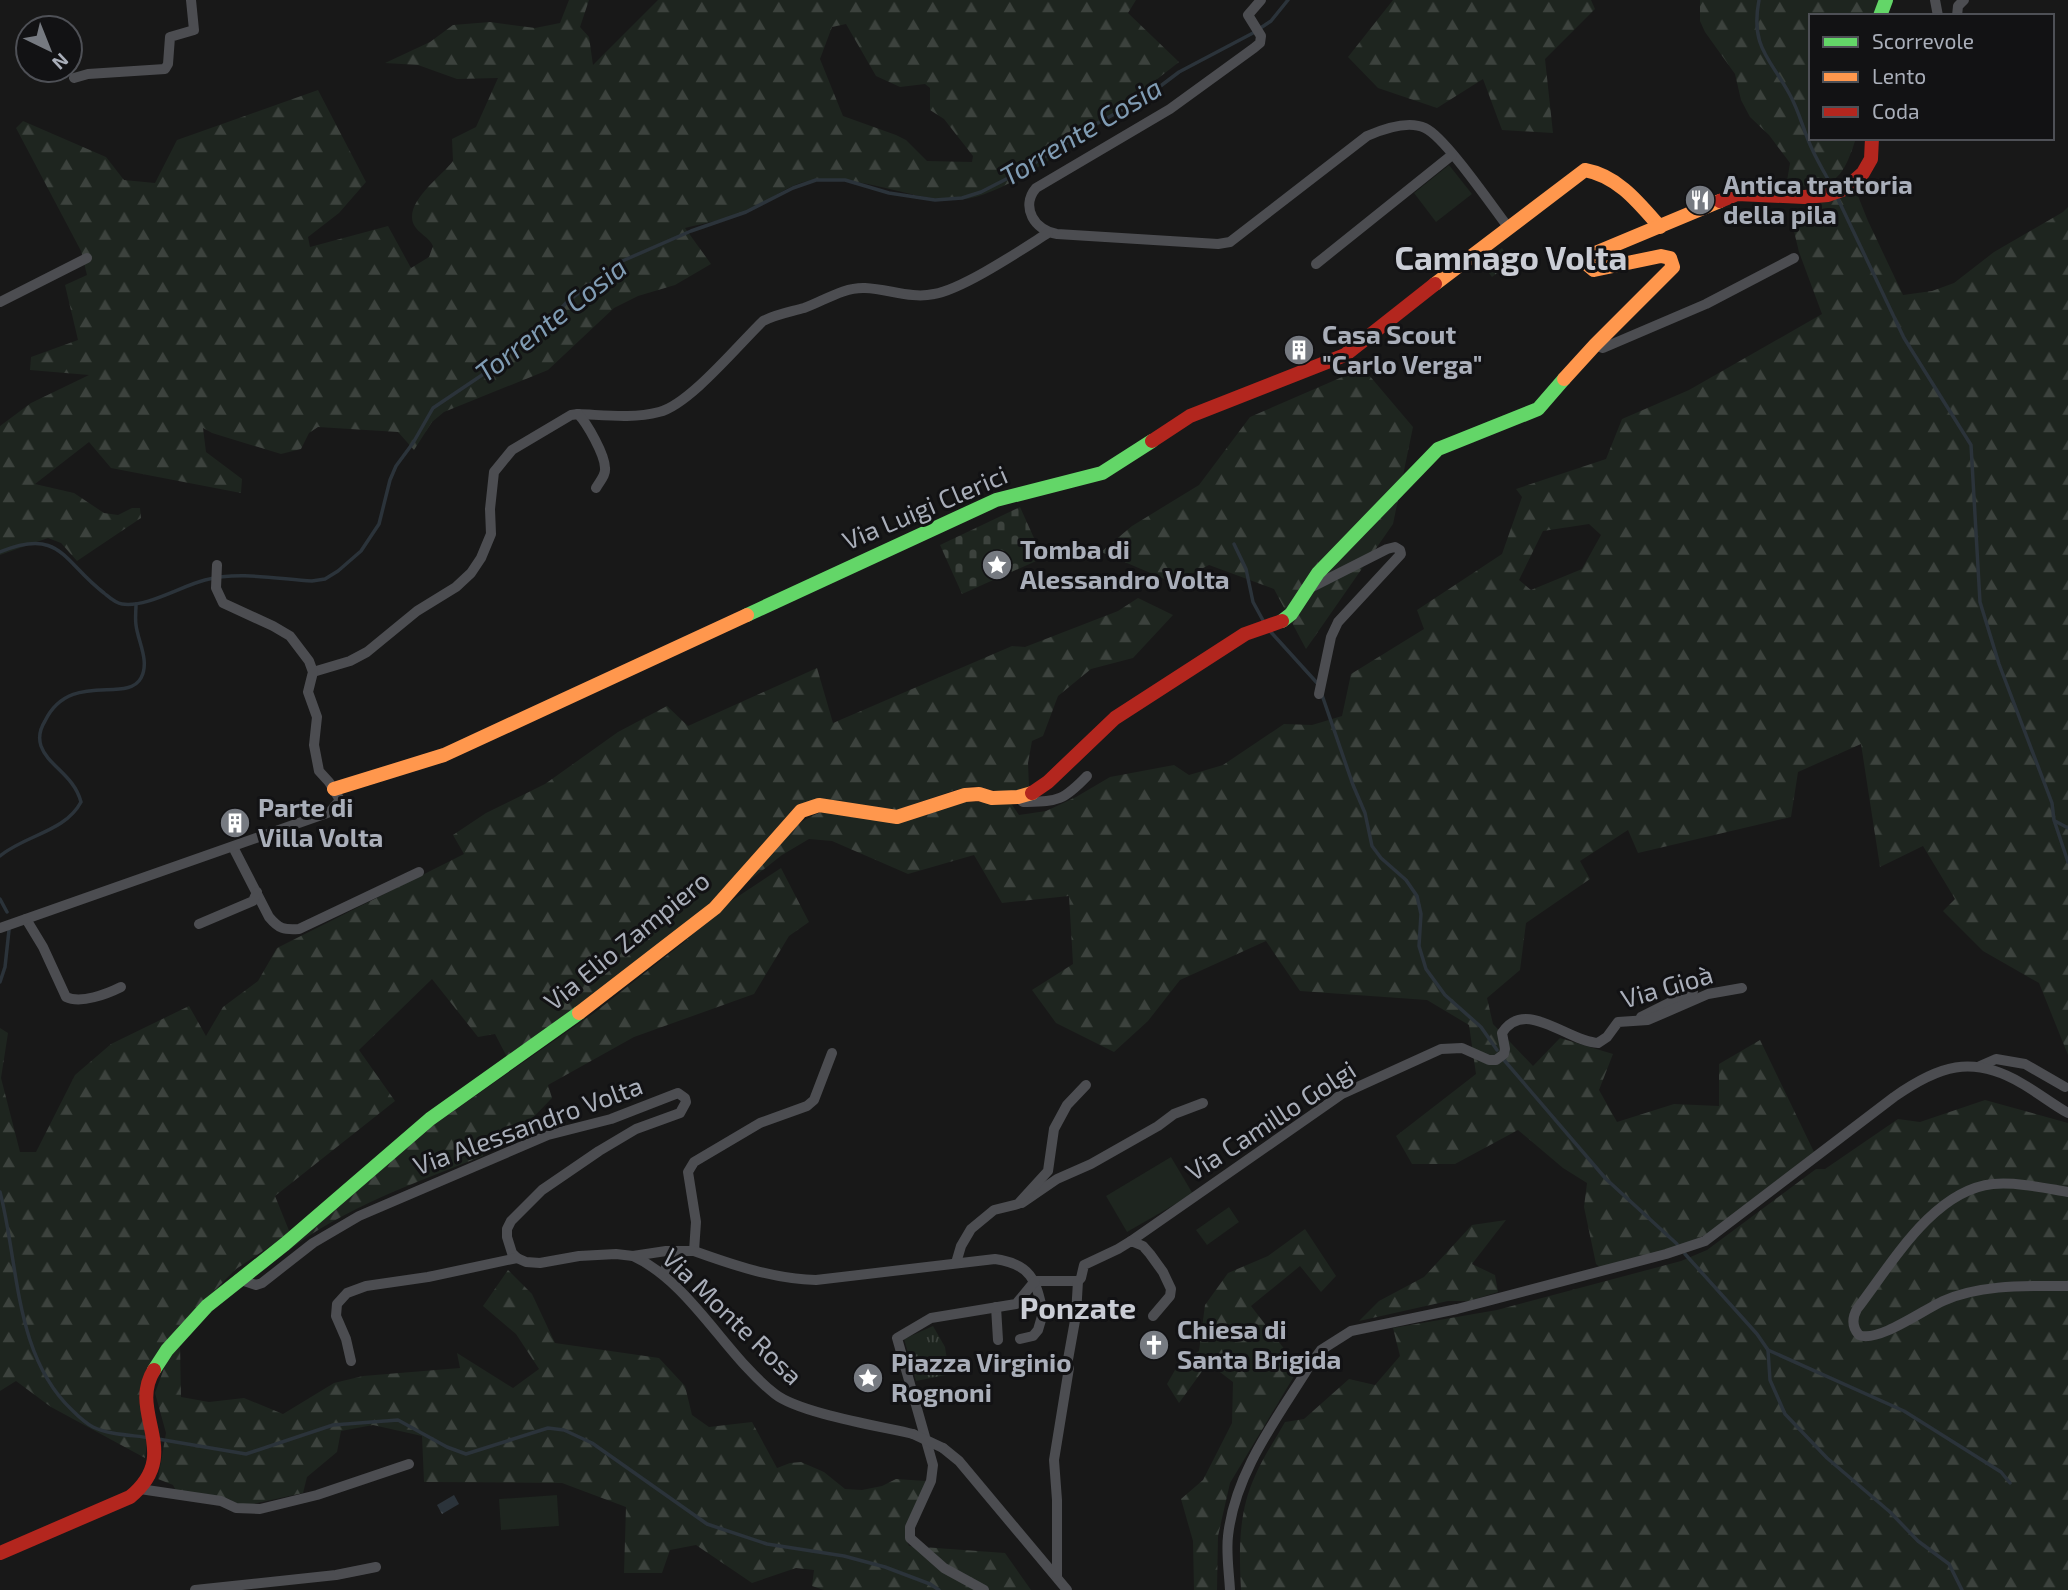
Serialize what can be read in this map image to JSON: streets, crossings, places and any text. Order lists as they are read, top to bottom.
{
  "streets": {
    "street": [
      "Via Luigi Clerici",
      "Via Elio Zampiero",
      "Via Gioà",
      "Via Camillo Golgi",
      "Via Alessandro Volta",
      "Via Monte Rosa"
    ]
  },
  "crossings": [
    ["Via Luigi Clerici", "Via Elio Zampiero"],
    ["Via Elio Zampiero", "Via Alessandro Volta"],
    ["Via Gioà", "Via Camillo Golgi"]
  ],
  "districts": ["Camnago Volta", "Ponzate"],
  "water": ["Torrente Cosia"],
  "places": {
    "restaurant": ["Antica trattoria della pila"],
    "building": ["Casa Scout \"Carlo Verga\"", "Parte di Villa Volta"],
    "place": ["Tomba di Alessandro Volta", "Piazza Virginio Rognoni"],
    "church": ["Chiesa di Santa Brigida"]
  },
  "legend": ["Scorrevole", "Lento", "Coda"],
  "north": "bottom right"
}
